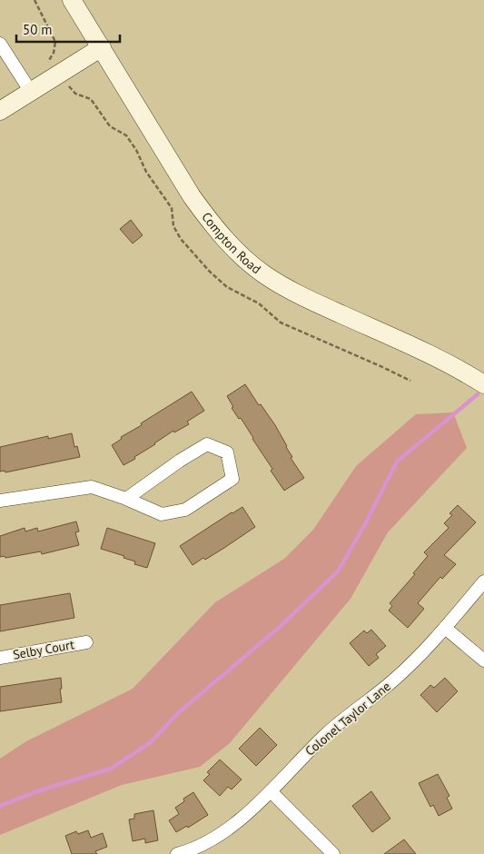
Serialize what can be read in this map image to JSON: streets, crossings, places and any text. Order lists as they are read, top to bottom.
{
  "streets": {
    "street": ["Compton Road", "Selby Court", "Colonel Taylor Lane"]
  },
  "scale_bar": "50 m"
}
